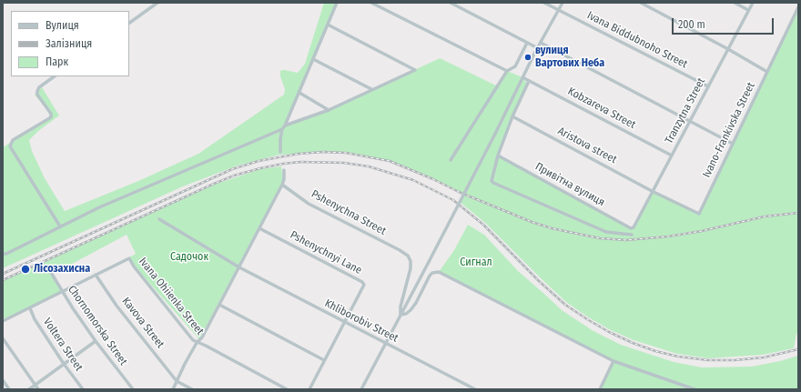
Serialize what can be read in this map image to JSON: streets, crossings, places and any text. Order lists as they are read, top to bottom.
{
  "streets": {
    "street": [
      "Ivana Biddubnoho Street",
      "Kobzareva Street",
      "Tranzytna Street",
      "Ivano-Frankivska Street",
      "Aristova street",
      "Привітна вулиця",
      "Pshenychna Street",
      "Pshenychnyi Lane",
      "Ivana Ohiienka Street",
      "Khliborobiv Street",
      "Kavova Street",
      "Chornomorska Street",
      "Voltera Street"
    ]
  },
  "crossings": [
    ["Ivana Biddubnoho Street", "Tranzytna Street"],
    ["Kobzareva Street", "Tranzytna Street"],
    ["Tranzytna Street", "Ivano-Frankivska Street"],
    ["Tranzytna Street", "Aristova street"],
    ["Tranzytna Street", "Привітна вулиця"],
    ["Ivano-Frankivska Street", "Aristova street"],
    ["Pshenychnyi Lane", "Khliborobiv Street"],
    ["Ivana Ohiienka Street", "Kavova Street"],
    ["Ivana Ohiienka Street", "Chornomorska Street"],
    ["Ivana Ohiienka Street", "Voltera Street"]
  ],
  "parks": ["Садочок", "Сигнал"],
  "places": ["вулиця Вартових Неба", "Лісозахисна"],
  "legend": ["Вулиця", "Залізниця", "Парк"],
  "scale_bar": "200 m"
}
